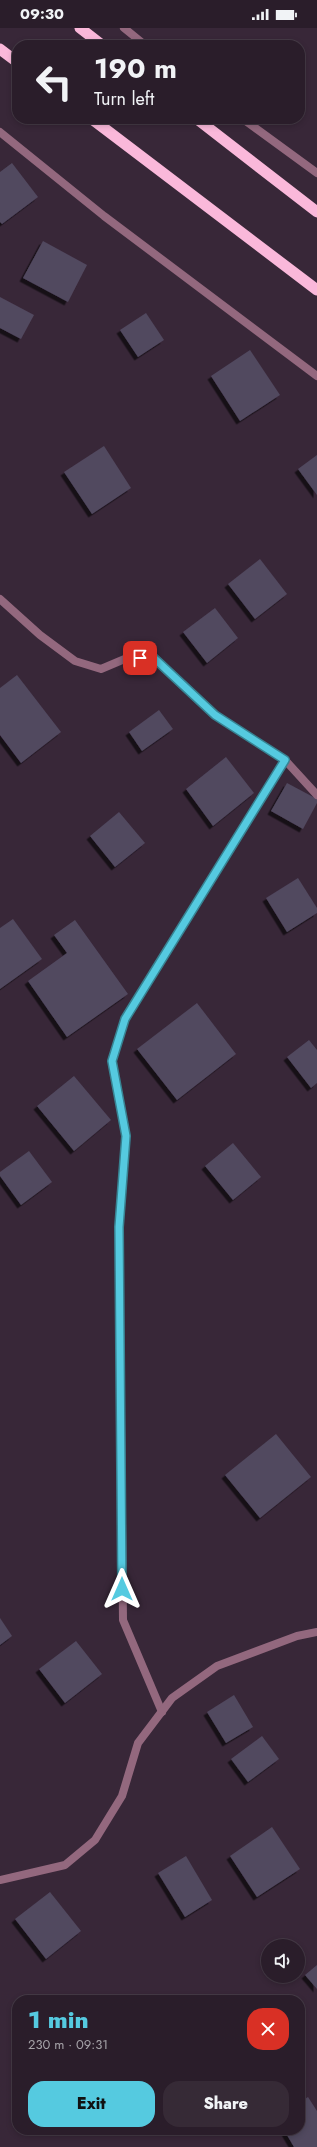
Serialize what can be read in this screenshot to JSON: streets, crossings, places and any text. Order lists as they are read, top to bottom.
{
  "page": {
    "status": "09:30",
    "turn": ["190 m", "Turn left"],
    "heading": ["1 min", "230 m · 09:31"],
    "buttons": ["Exit", "Share"]
  }
}
